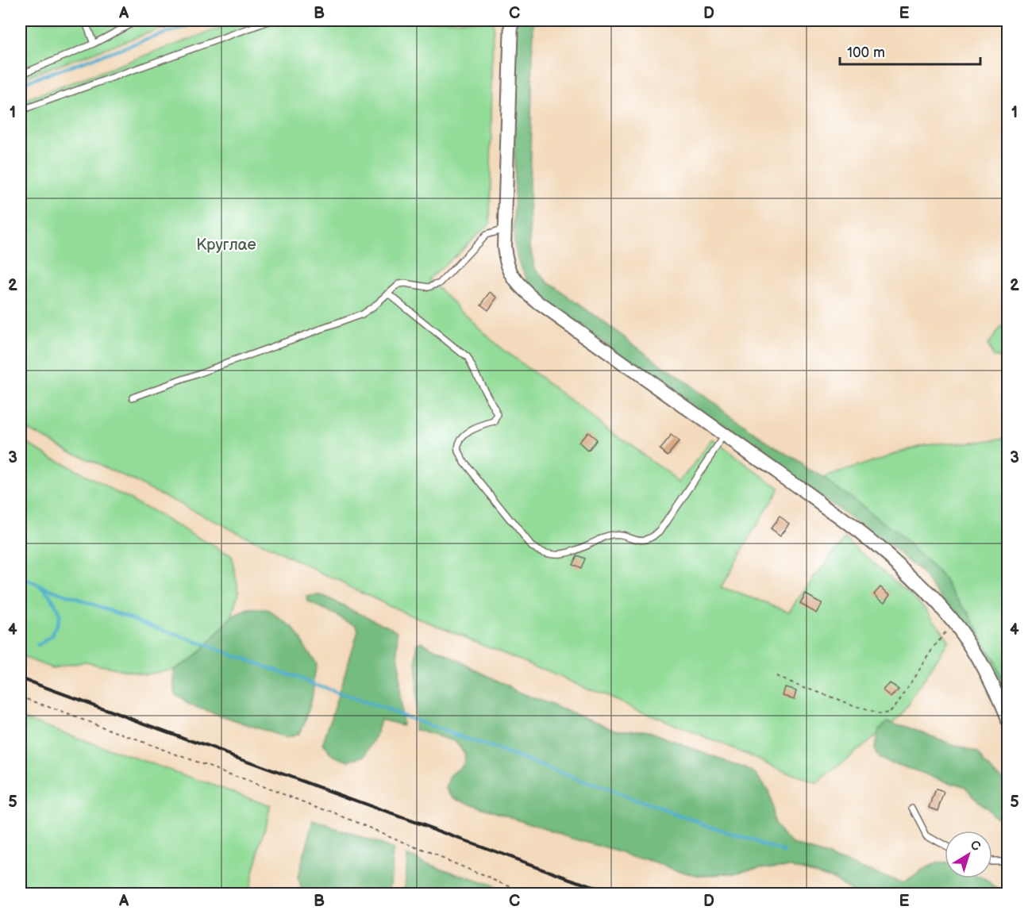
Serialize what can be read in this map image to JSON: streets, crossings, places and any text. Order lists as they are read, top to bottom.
{
  "parks": ["Круглае"],
  "scale_bar": "100 m",
  "north": "top right",
  "grid": {
    "columns": [
      "A",
      "B",
      "C",
      "D",
      "E"
    ],
    "rows": [
      "1",
      "2",
      "3",
      "4",
      "5"
    ]
  }
}
